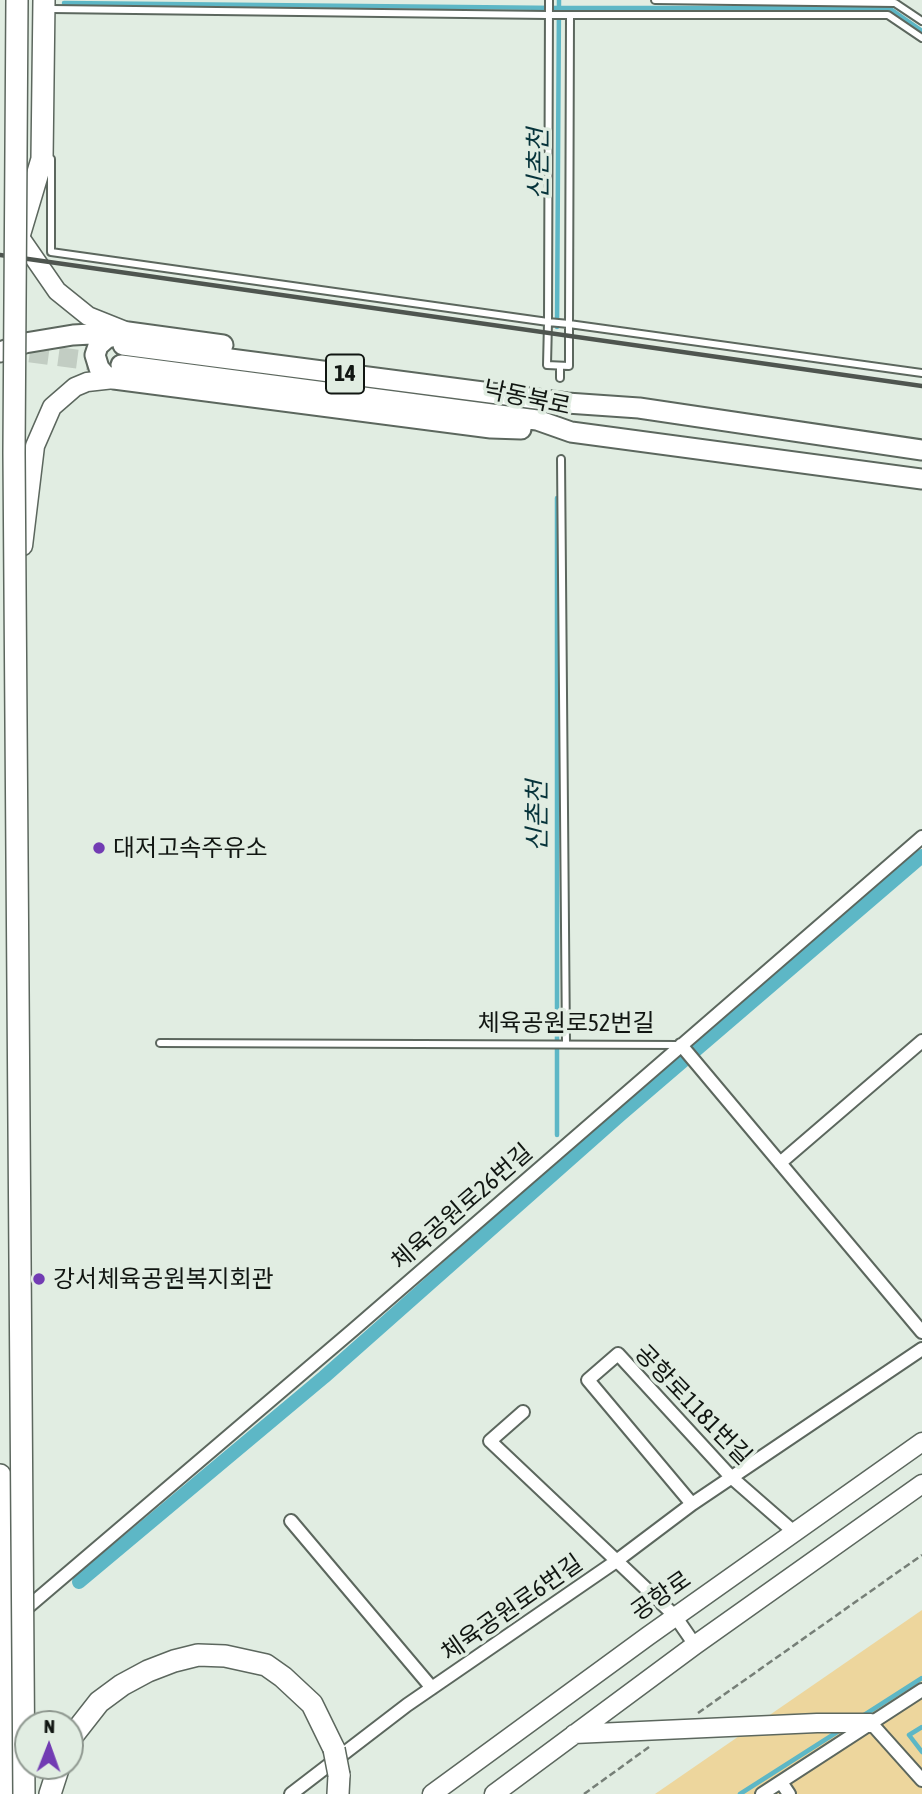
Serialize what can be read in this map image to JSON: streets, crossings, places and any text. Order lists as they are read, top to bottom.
{
  "streets": {
    "main road": ["14", "낙동북로", "공항로"],
    "street": [
      "체육공원로52번길",
      "체육공원로26번길",
      "공항로1181번길",
      "체육공원로6번길"
    ]
  },
  "crossings": [
    ["체육공원로52번길", "체육공원로26번길"],
    ["공항로1181번길", "공항로"],
    ["공항로1181번길", "체육공원로6번길"]
  ],
  "water": ["신촌천"],
  "places": ["대저고속주유소", "강서체육공원복지회관"],
  "north": "top"
}
